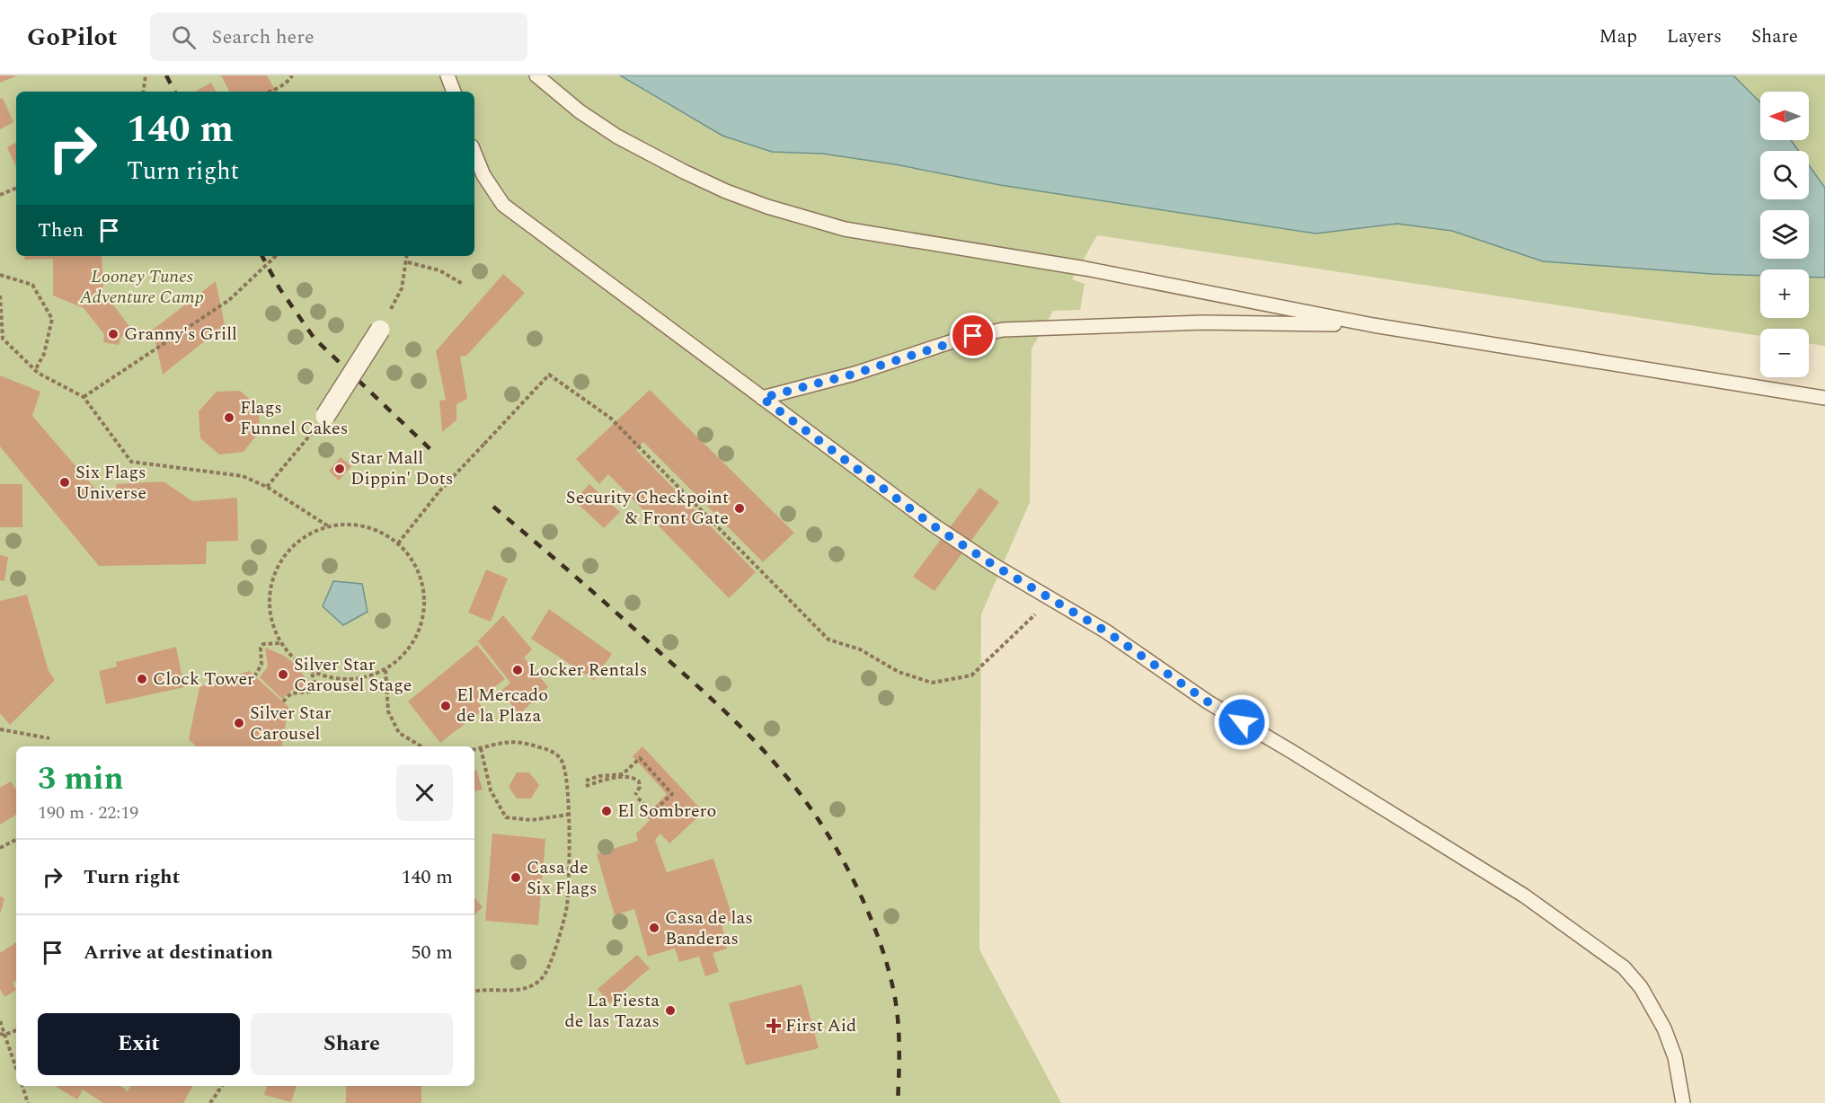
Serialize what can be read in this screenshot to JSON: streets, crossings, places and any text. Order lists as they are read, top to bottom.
{
  "parks": ["Looney Tunes Adventure Camp"],
  "places": {
    "other": [
      "Granny's Grill",
      "Flags Funnel Cakes",
      "Star Mall Dippin' Dots",
      "Six Flags Universe",
      "Security Checkpoint & Front Gate",
      "Locker Rentals",
      "Silver Star Carousel Stage",
      "Clock Tower",
      "El Mercado de la Plaza",
      "Silver Star Carousel",
      "El Sombrero",
      "Casa de Six Flags",
      "Casa de las Banderas",
      "La Fiesta de las Tazas"
    ],
    "health": ["First Aid"]
  },
  "north": "left",
  "page": {
    "header": "GoPilot",
    "search": "Search here",
    "nav": ["Map", "Layers", "Share"],
    "map_buttons": ["+", "−"],
    "turn": ["140 m", "Turn right"],
    "then": "Then",
    "heading": ["3 min", "190 m · 22:19"],
    "list": [
      {
        "name": "Turn right",
        "value": "140 m"
      },
      {
        "name": "Arrive at destination",
        "value": "50 m"
      }
    ],
    "buttons": ["Exit", "Share"]
  }
}
